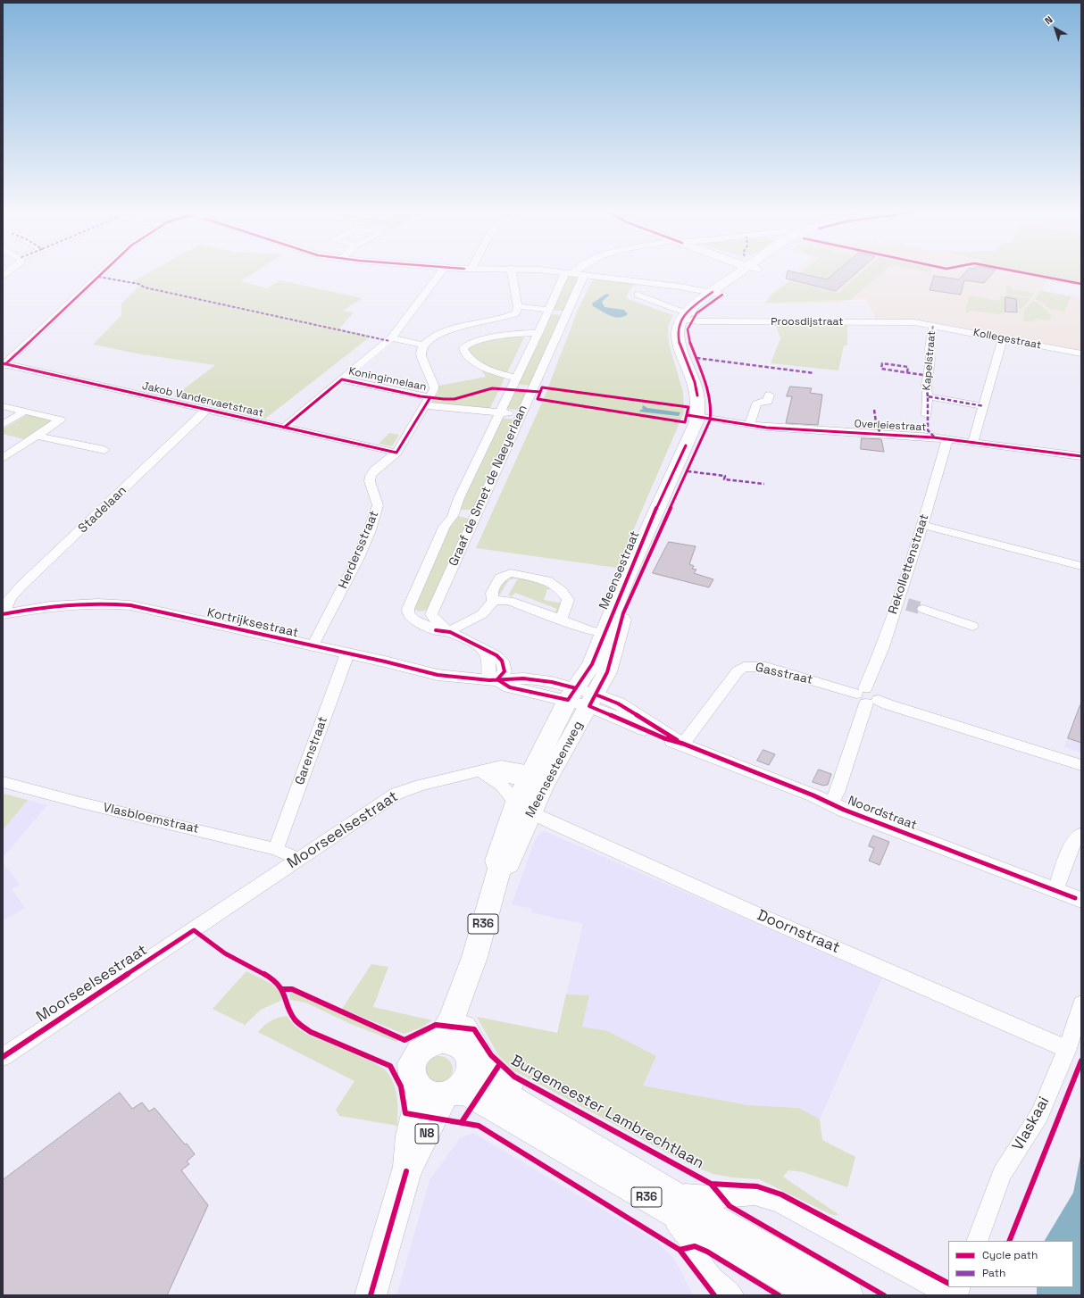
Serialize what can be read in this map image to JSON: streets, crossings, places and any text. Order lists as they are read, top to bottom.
{
  "streets": {
    "main road": [
      "Meensestraat",
      "Meensesteenweg",
      "R36",
      "N8"
    ],
    "street": [
      "Proosdijstraat",
      "Kollegestraat",
      "Kapelstraat",
      "Koninginnelaan",
      "Jakob Vandervaetstraat",
      "Overleiestraat",
      "Graaf de Smet de Naeyerlaan",
      "Stadelaan",
      "Herdersstraat",
      "Rekollettenstraat",
      "Kortrijksestraat",
      "Gasstraat",
      "Garenstraat",
      "Noordstraat",
      "Vlasbloemstraat",
      "Moorseelsestraat",
      "Doornstraat",
      "Vlaskaai"
    ],
    "cycle path": ["Burgemeester Lambrechtlaan"]
  },
  "crossings": [
    ["Proosdijstraat", "Kollegestraat"],
    ["Proosdijstraat", "Kapelstraat"],
    ["Proosdijstraat", "R36"],
    ["Kollegestraat", "Kapelstraat"],
    ["Koninginnelaan", "Graaf de Smet de Naeyerlaan"],
    ["Koninginnelaan", "Herdersstraat"],
    ["Jakob Vandervaetstraat", "Stadelaan"],
    ["Jakob Vandervaetstraat", "Herdersstraat"],
    ["Overleiestraat", "Rekollettenstraat"],
    ["Overleiestraat", "Meensestraat"],
    ["Overleiestraat", "R36"],
    ["Graaf de Smet de Naeyerlaan", "Kortrijksestraat"],
    ["Stadelaan", "Kortrijksestraat"],
    ["Herdersstraat", "Kortrijksestraat"],
    ["Rekollettenstraat", "Gasstraat"],
    ["Rekollettenstraat", "Noordstraat"],
    ["Meensestraat", "Kortrijksestraat"],
    ["Meensestraat", "Meensesteenweg"],
    ["Meensestraat", "Noordstraat"],
    ["Meensestraat", "R36"],
    ["Kortrijksestraat", "Garenstraat"],
    ["Kortrijksestraat", "Meensesteenweg"],
    ["Kortrijksestraat", "Noordstraat"],
    ["Gasstraat", "Noordstraat"],
    ["Garenstraat", "Vlasbloemstraat"],
    ["Meensesteenweg", "Noordstraat"],
    ["Meensesteenweg", "Moorseelsestraat"],
    ["Meensesteenweg", "R36"],
    ["Meensesteenweg", "Doornstraat"],
    ["Vlasbloemstraat", "Moorseelsestraat"],
    ["Doornstraat", "Vlaskaai"]
  ],
  "legend": ["Cycle path", "Path"],
  "north": "top left"
}
